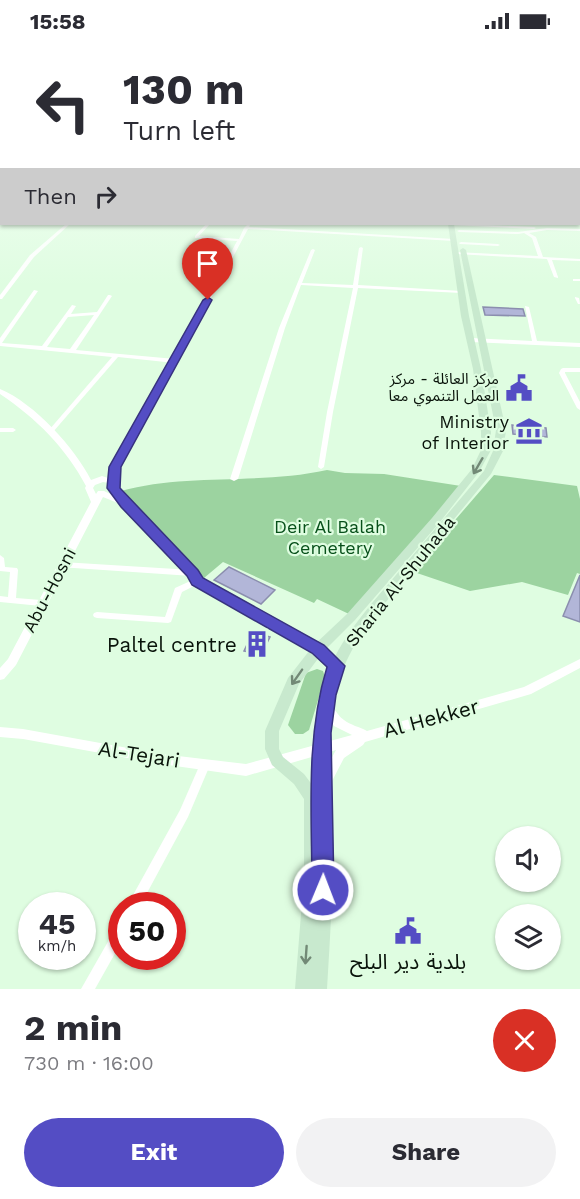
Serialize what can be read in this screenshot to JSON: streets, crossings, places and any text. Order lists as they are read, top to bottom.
{
  "streets": {
    "main road": ["Sharia Al-Shuhada"],
    "street": ["Abu-Hosni", "Al Hekker", "Al-Tejari"]
  },
  "crossings": [
    ["Sharia Al-Shuhada", "Al Hekker"],
    ["Sharia Al-Shuhada", "Al-Tejari"],
    ["Al Hekker", "Al-Tejari"]
  ],
  "parks": ["Deir Al Balah Cemetery"],
  "places": {
    "public building": ["مركز العائلة - مركز العمل التنموي معا", "بلدية دير البلح"],
    "museum": ["Ministry of Interior"],
    "building": ["Paltel centre"]
  },
  "page": {
    "status": "15:58",
    "turn": ["130 m", "Turn left"],
    "then": "Then",
    "speed": "45 km/h",
    "limit": "50",
    "heading": ["2 min", "730 m · 16:00"],
    "buttons": ["Exit", "Share"]
  }
}
